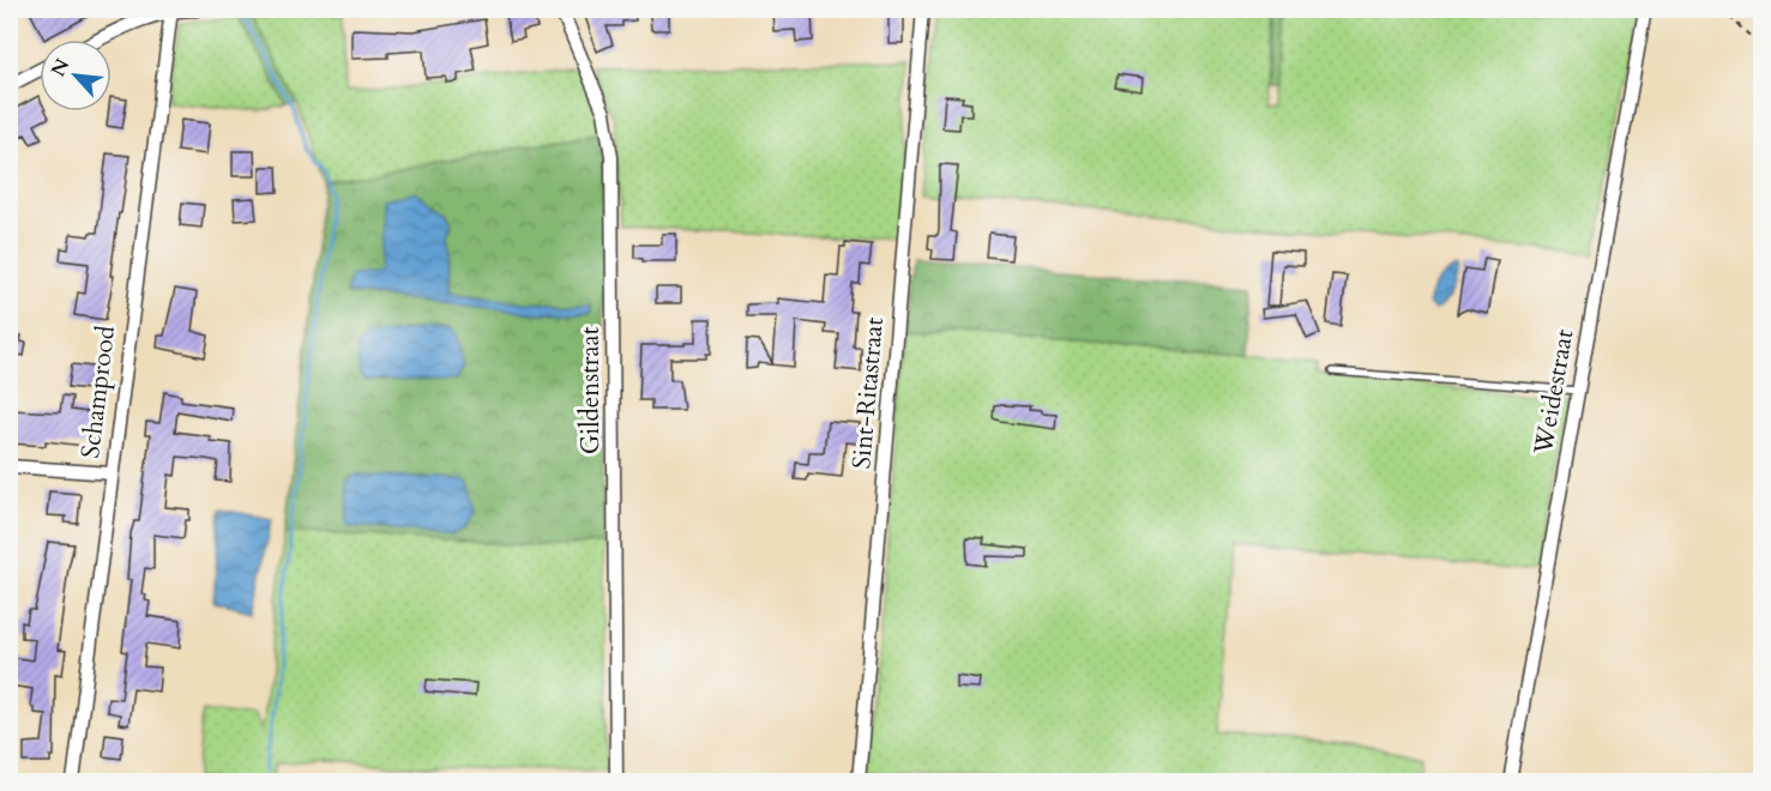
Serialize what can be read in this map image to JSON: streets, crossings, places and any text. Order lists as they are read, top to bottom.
{
  "streets": {
    "street": [
      "Gildenstraat",
      "Schamprood",
      "Weidestraat",
      "Sint-Ritastraat"
    ]
  },
  "north": "top left"
}
